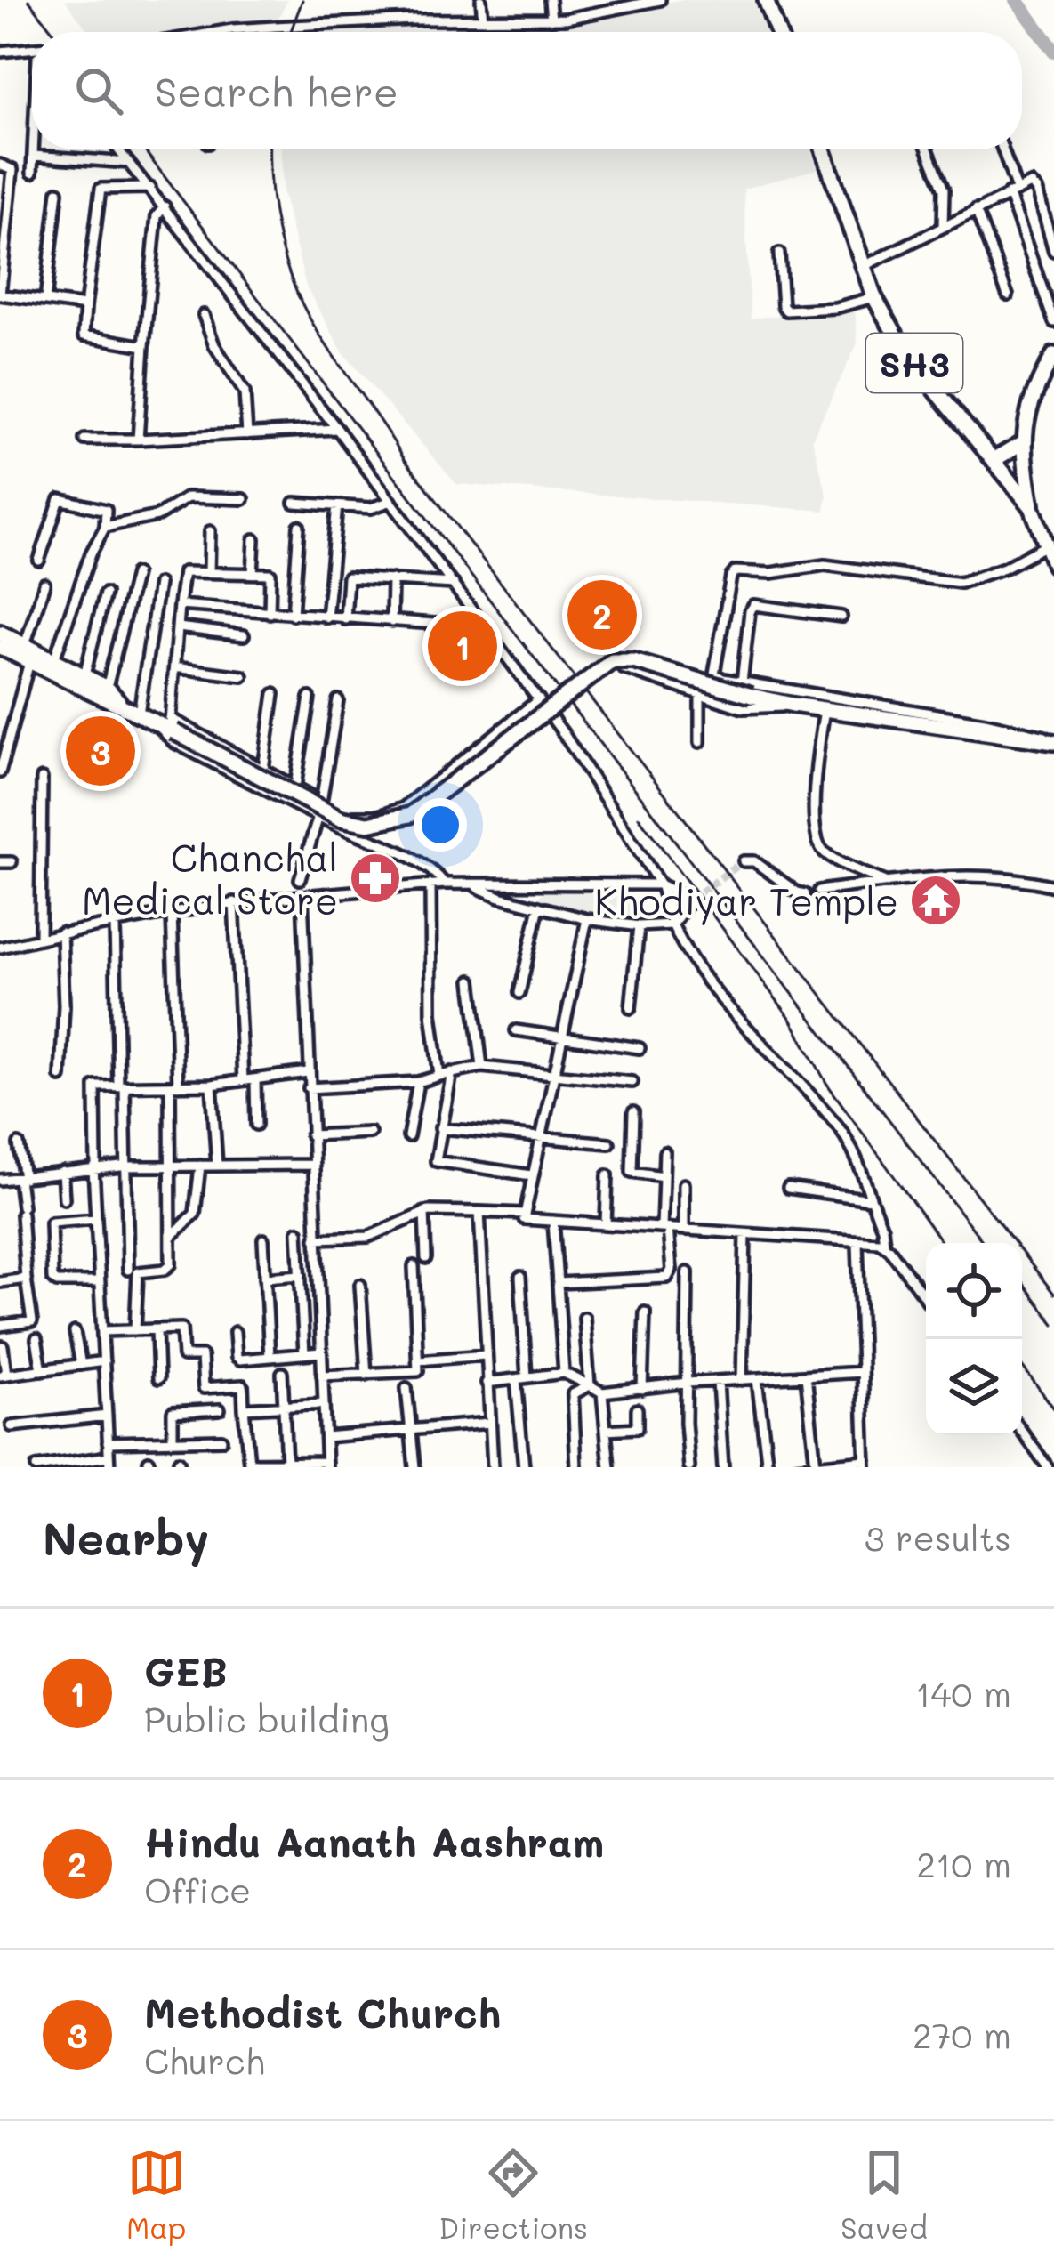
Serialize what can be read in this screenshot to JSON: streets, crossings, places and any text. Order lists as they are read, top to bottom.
{
  "streets": {
    "main road": ["SH3"]
  },
  "places": {
    "pharmacy": ["Chanchal Medical Store"],
    "temple": ["Khodiyar Temple"]
  },
  "page": {
    "search": "Search here",
    "pins": ["2", "1", "3"],
    "heading": ["Nearby", "3 results"],
    "list": [
      {
        "mark": "1",
        "name": "GEB",
        "note": "Public building",
        "value": "140 m"
      },
      {
        "mark": "2",
        "name": "Hindu Aanath Aashram",
        "note": "Office",
        "value": "210 m"
      },
      {
        "mark": "3",
        "name": "Methodist Church",
        "note": "Church",
        "value": "270 m"
      }
    ],
    "nav": ["Map", "Directions", "Saved"]
  }
}
